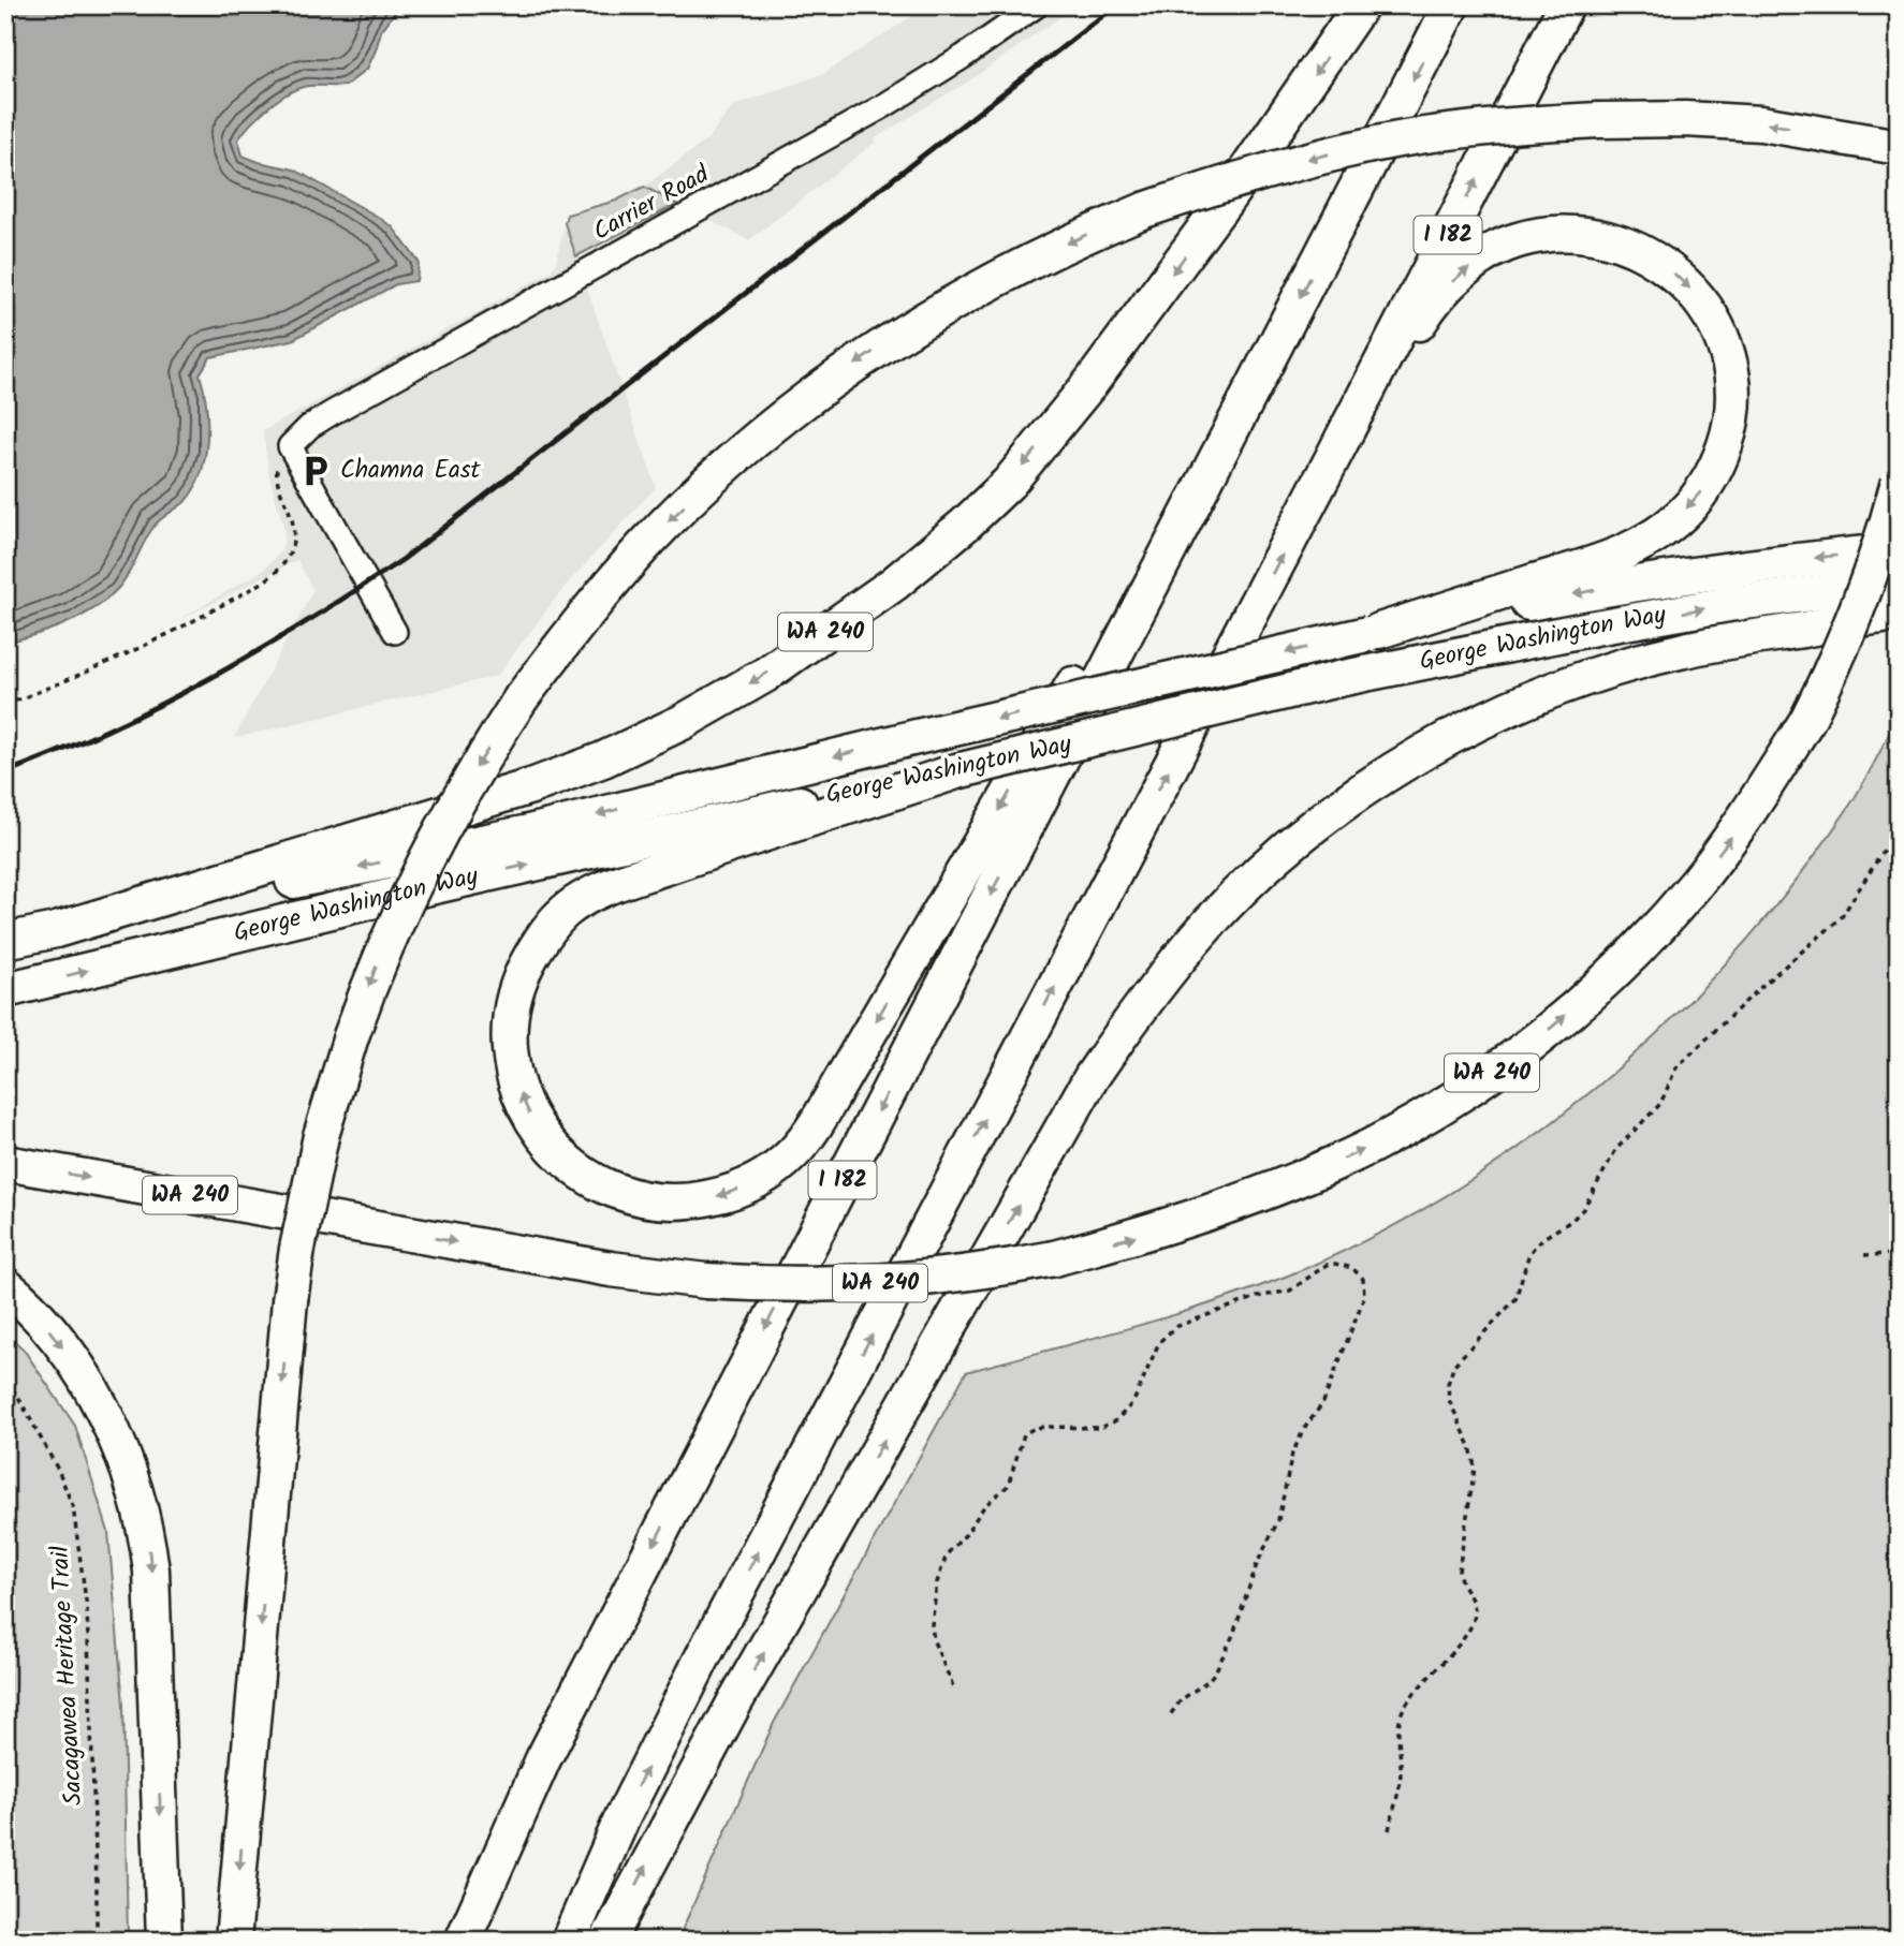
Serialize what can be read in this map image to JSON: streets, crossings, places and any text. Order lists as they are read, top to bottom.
{
  "streets": {
    "highway": ["I 182", "WA 240", "George Washington Way"],
    "street": ["Carrier Road"],
    "path": ["Sacagawea Heritage Trail"]
  },
  "crossings": [
    ["WA 240", "George Washington Way"]
  ],
  "places": {
    "parking": ["Chamna East"]
  }
}
